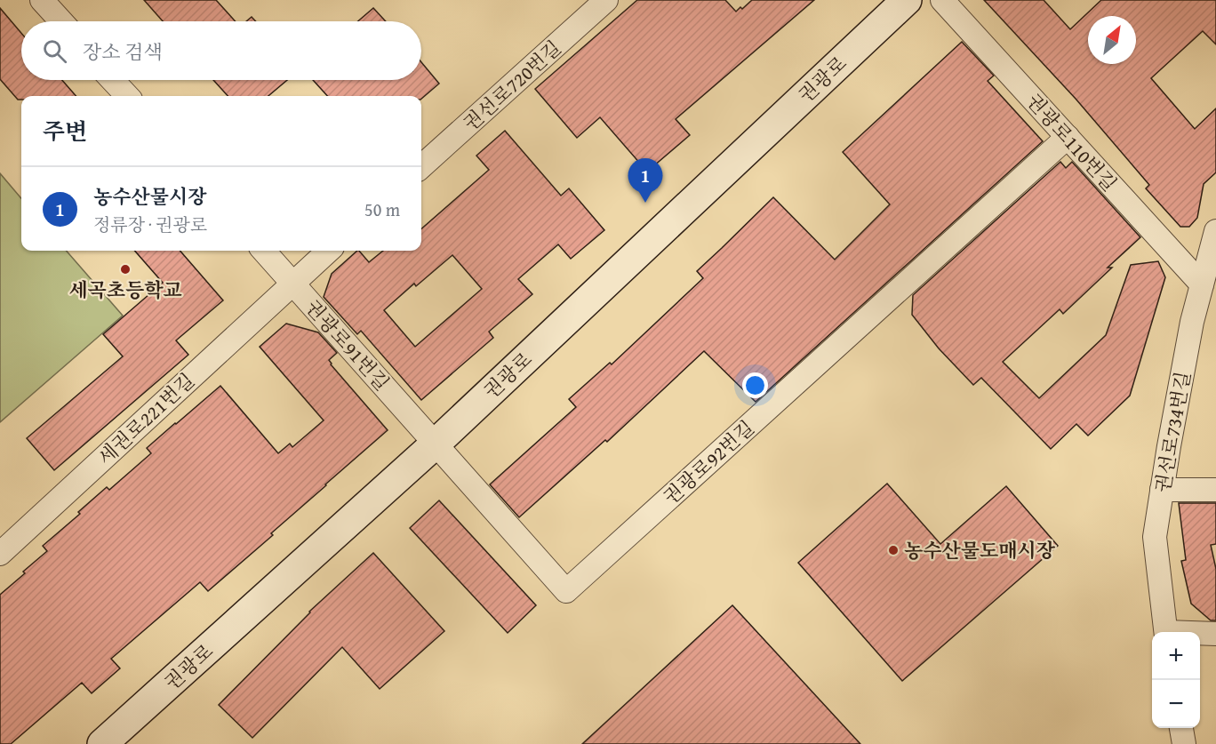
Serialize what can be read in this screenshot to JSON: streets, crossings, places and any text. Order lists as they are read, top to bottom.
{
  "streets": {
    "street": [
      "권광로",
      "권선로720번길",
      "권광로110번길",
      "권광로91번길",
      "세권로221번길",
      "권선로734번길",
      "권광로92번길"
    ]
  },
  "crossings": [
    ["권광로", "권광로91번길"],
    ["권광로", "권광로92번길"],
    ["권광로110번길", "권선로734번길"],
    ["권광로110번길", "권광로92번길"],
    ["권광로91번길", "세권로221번길"],
    ["권광로91번길", "권광로92번길"]
  ],
  "places": ["세곡초등학교", "농수산물도매시장"],
  "north": "top right",
  "page": {
    "search": "장소 검색",
    "heading": "주변",
    "pins": "1",
    "list": [
      {
        "mark": "1",
        "name": "농수산물시장",
        "note": "정류장 · 권광로",
        "value": "50 m"
      }
    ],
    "map_buttons": ["+", "−"]
  }
}
